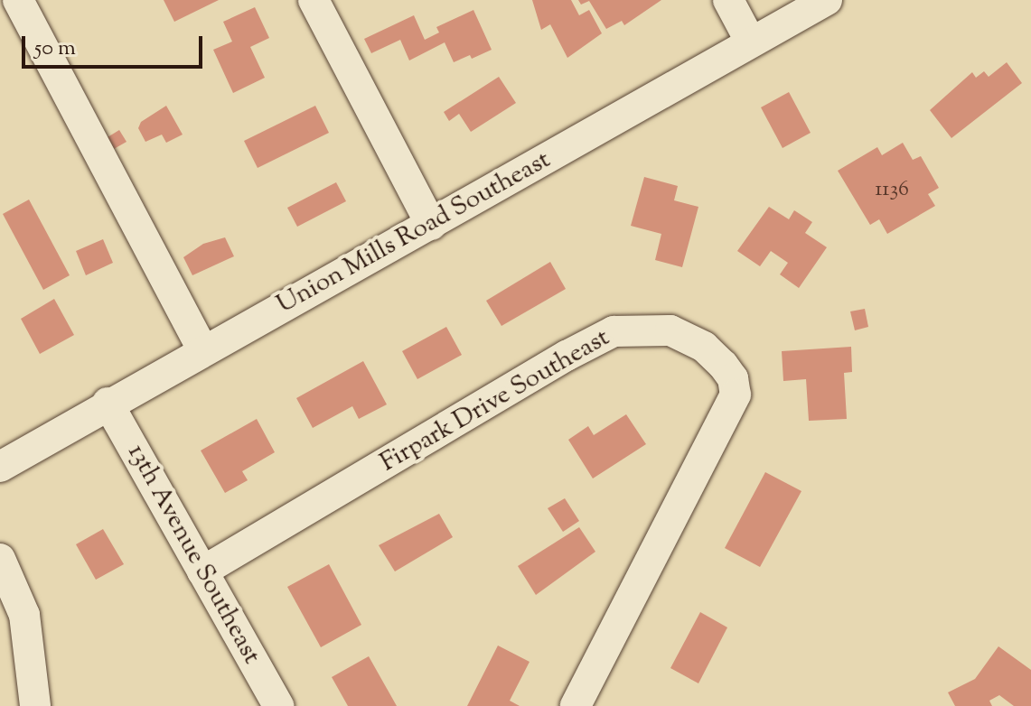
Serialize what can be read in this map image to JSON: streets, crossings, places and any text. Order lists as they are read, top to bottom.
{
  "streets": {
    "street": ["Union Mills Road Southeast", "Firpark Drive Southeast", "13th Avenue Southeast"]
  },
  "crossings": [
    ["Union Mills Road Southeast", "13th Avenue Southeast"],
    ["Firpark Drive Southeast", "13th Avenue Southeast"]
  ],
  "house_numbers": ["1136"],
  "scale_bar": "50 m"
}
